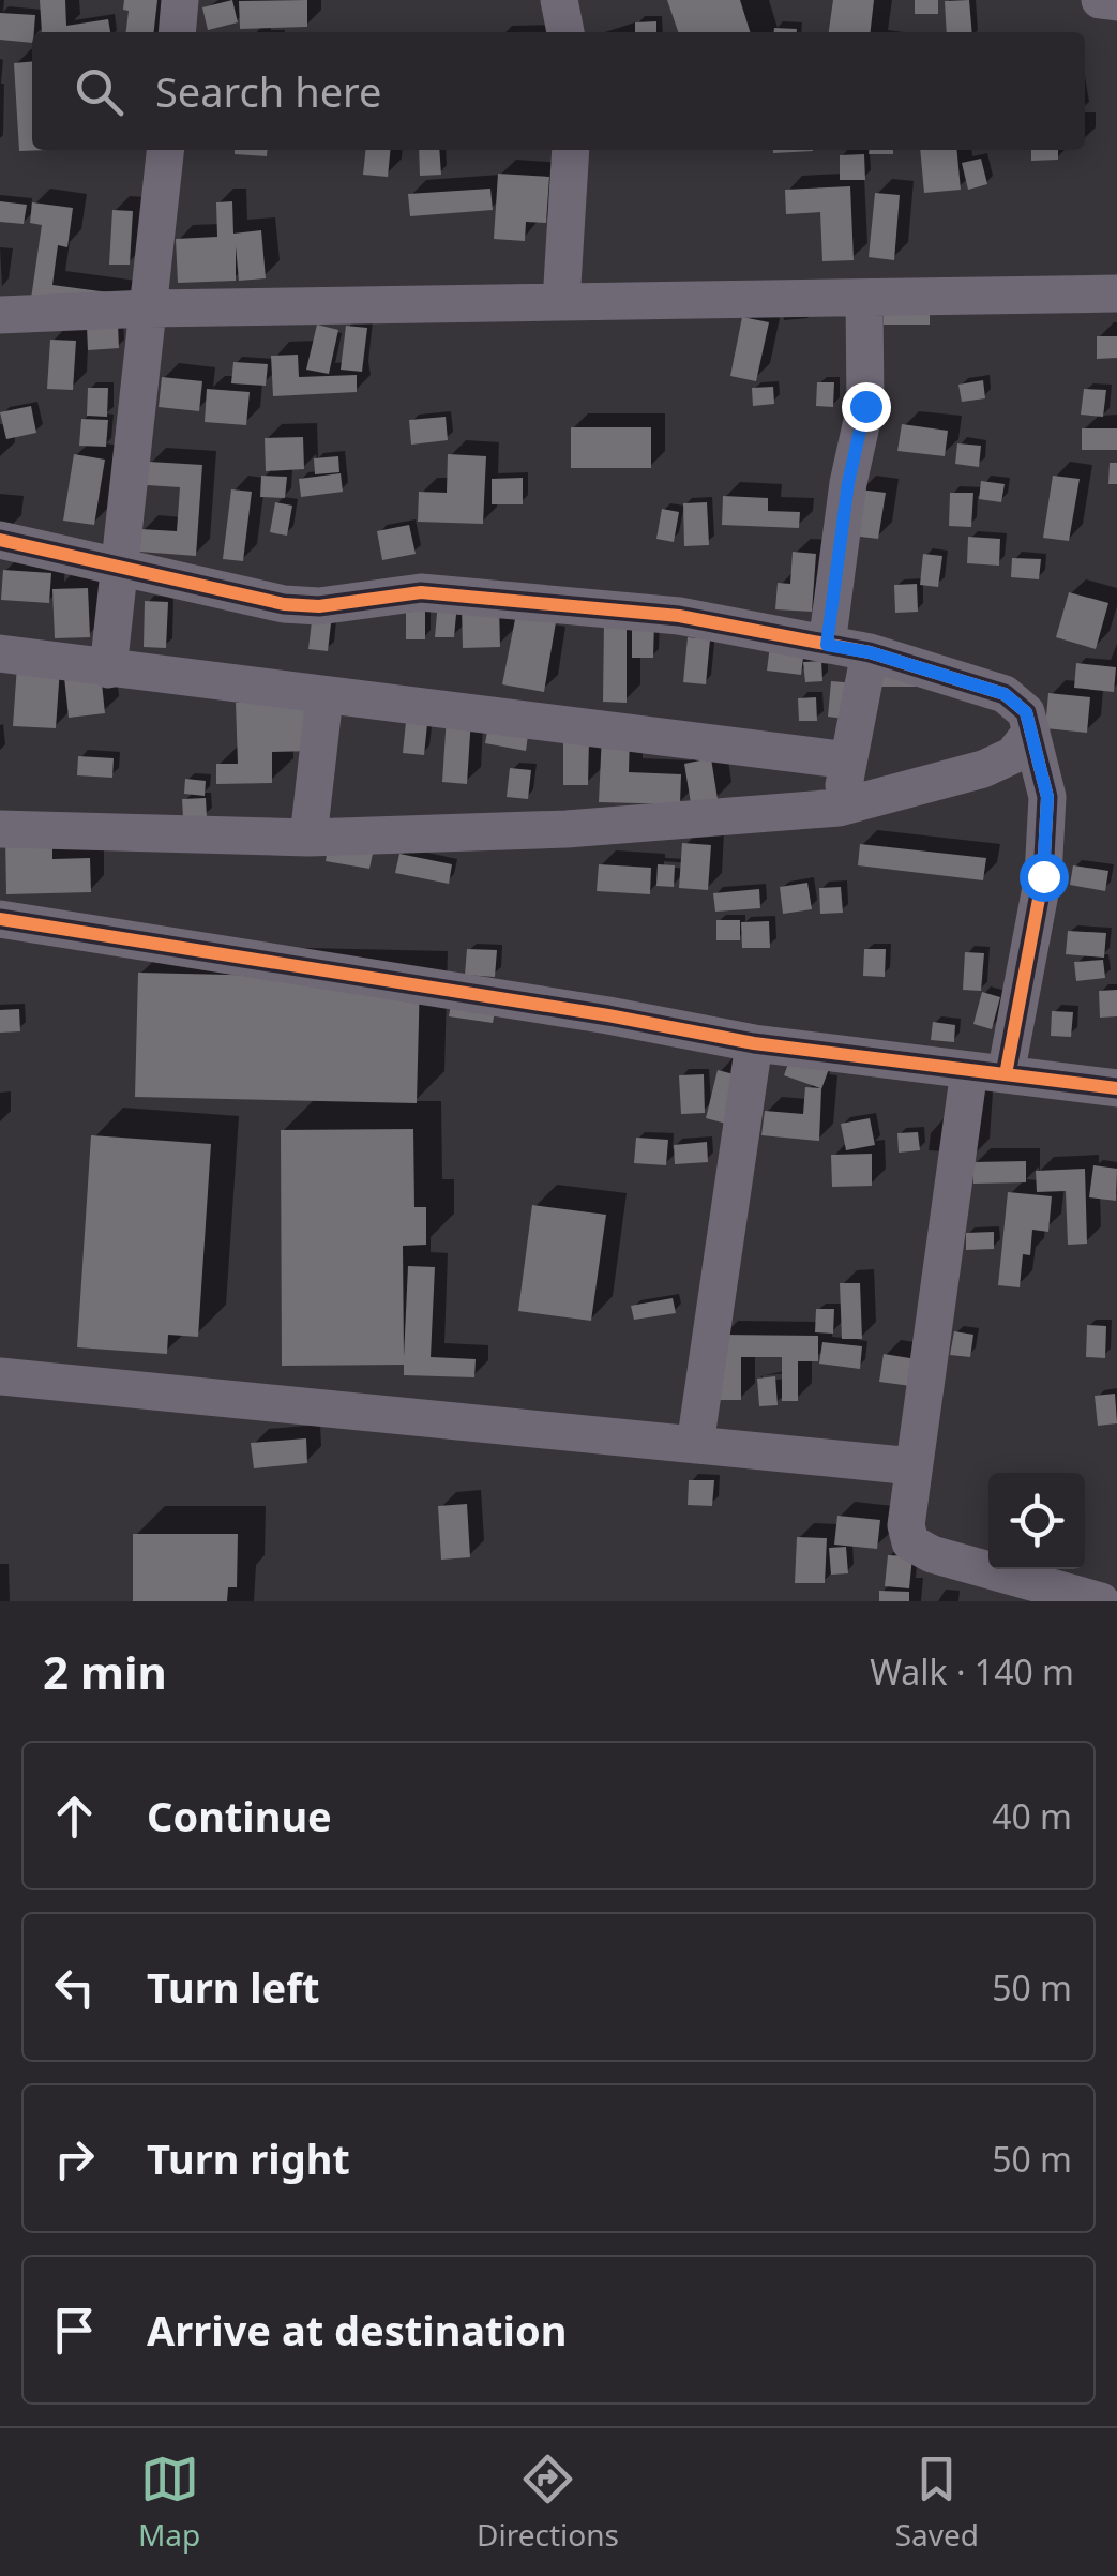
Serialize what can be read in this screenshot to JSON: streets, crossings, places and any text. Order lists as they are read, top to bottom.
{
  "page": {
    "search": "Search here",
    "heading": ["2 min", "Walk · 140 m"],
    "list": [
      ["Continue", "40 m"],
      ["Turn left", "50 m"],
      ["Turn right", "50 m"],
      "Arrive at destination"
    ],
    "nav": ["Map", "Directions", "Saved"]
  }
}
